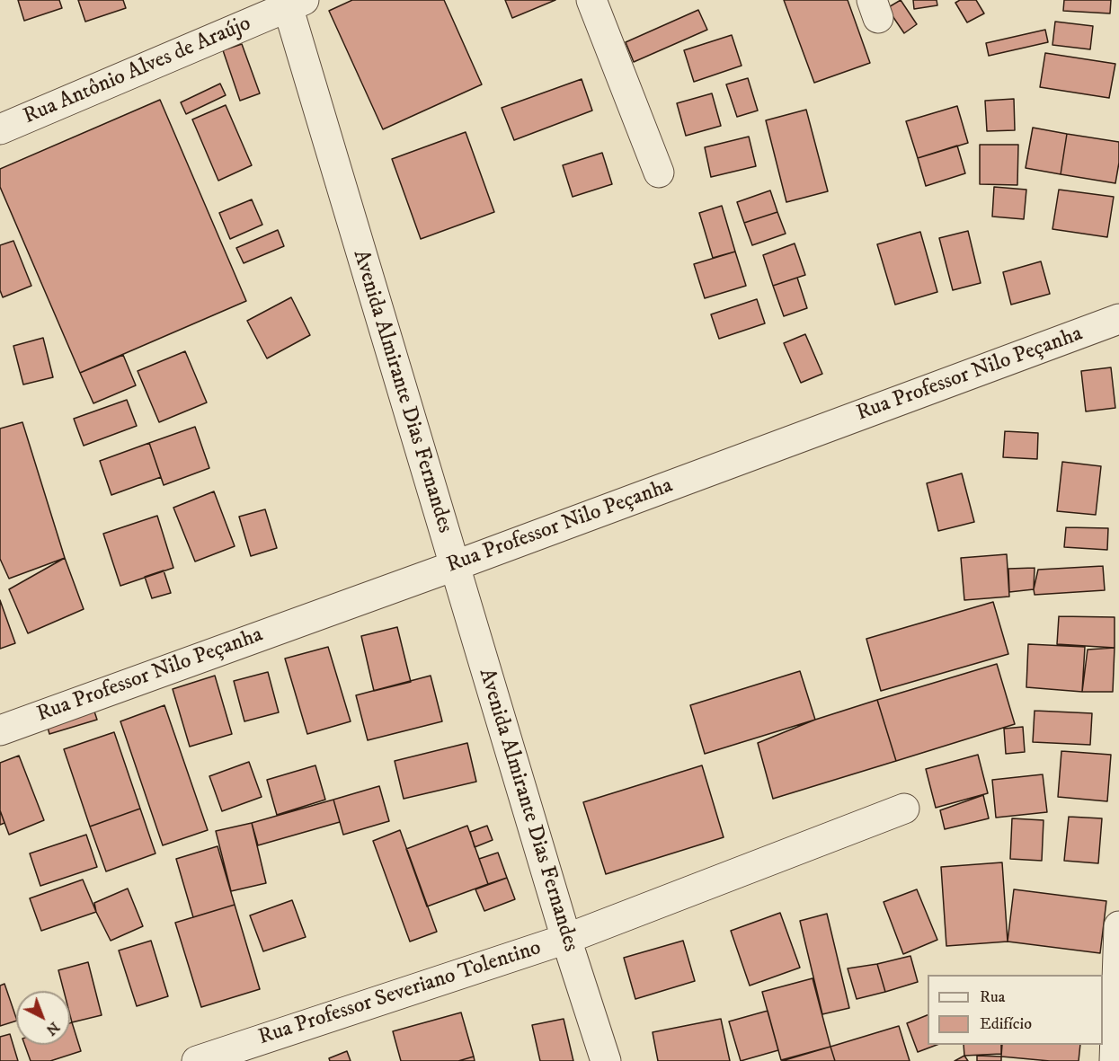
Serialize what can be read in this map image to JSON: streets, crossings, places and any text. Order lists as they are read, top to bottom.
{
  "streets": {
    "street": [
      "Rua Antônio Alves de Araújo",
      "Rua Professor Nilo Peçanha",
      "Avenida Almirante Dias Fernandes",
      "Rua Professor Severiano Tolentino"
    ]
  },
  "crossings": [
    ["Rua Antônio Alves de Araújo", "Avenida Almirante Dias Fernandes"],
    ["Rua Professor Nilo Peçanha", "Avenida Almirante Dias Fernandes"],
    ["Avenida Almirante Dias Fernandes", "Rua Professor Severiano Tolentino"]
  ],
  "legend": ["Rua", "Edifício"],
  "north": "bottom right"
}
